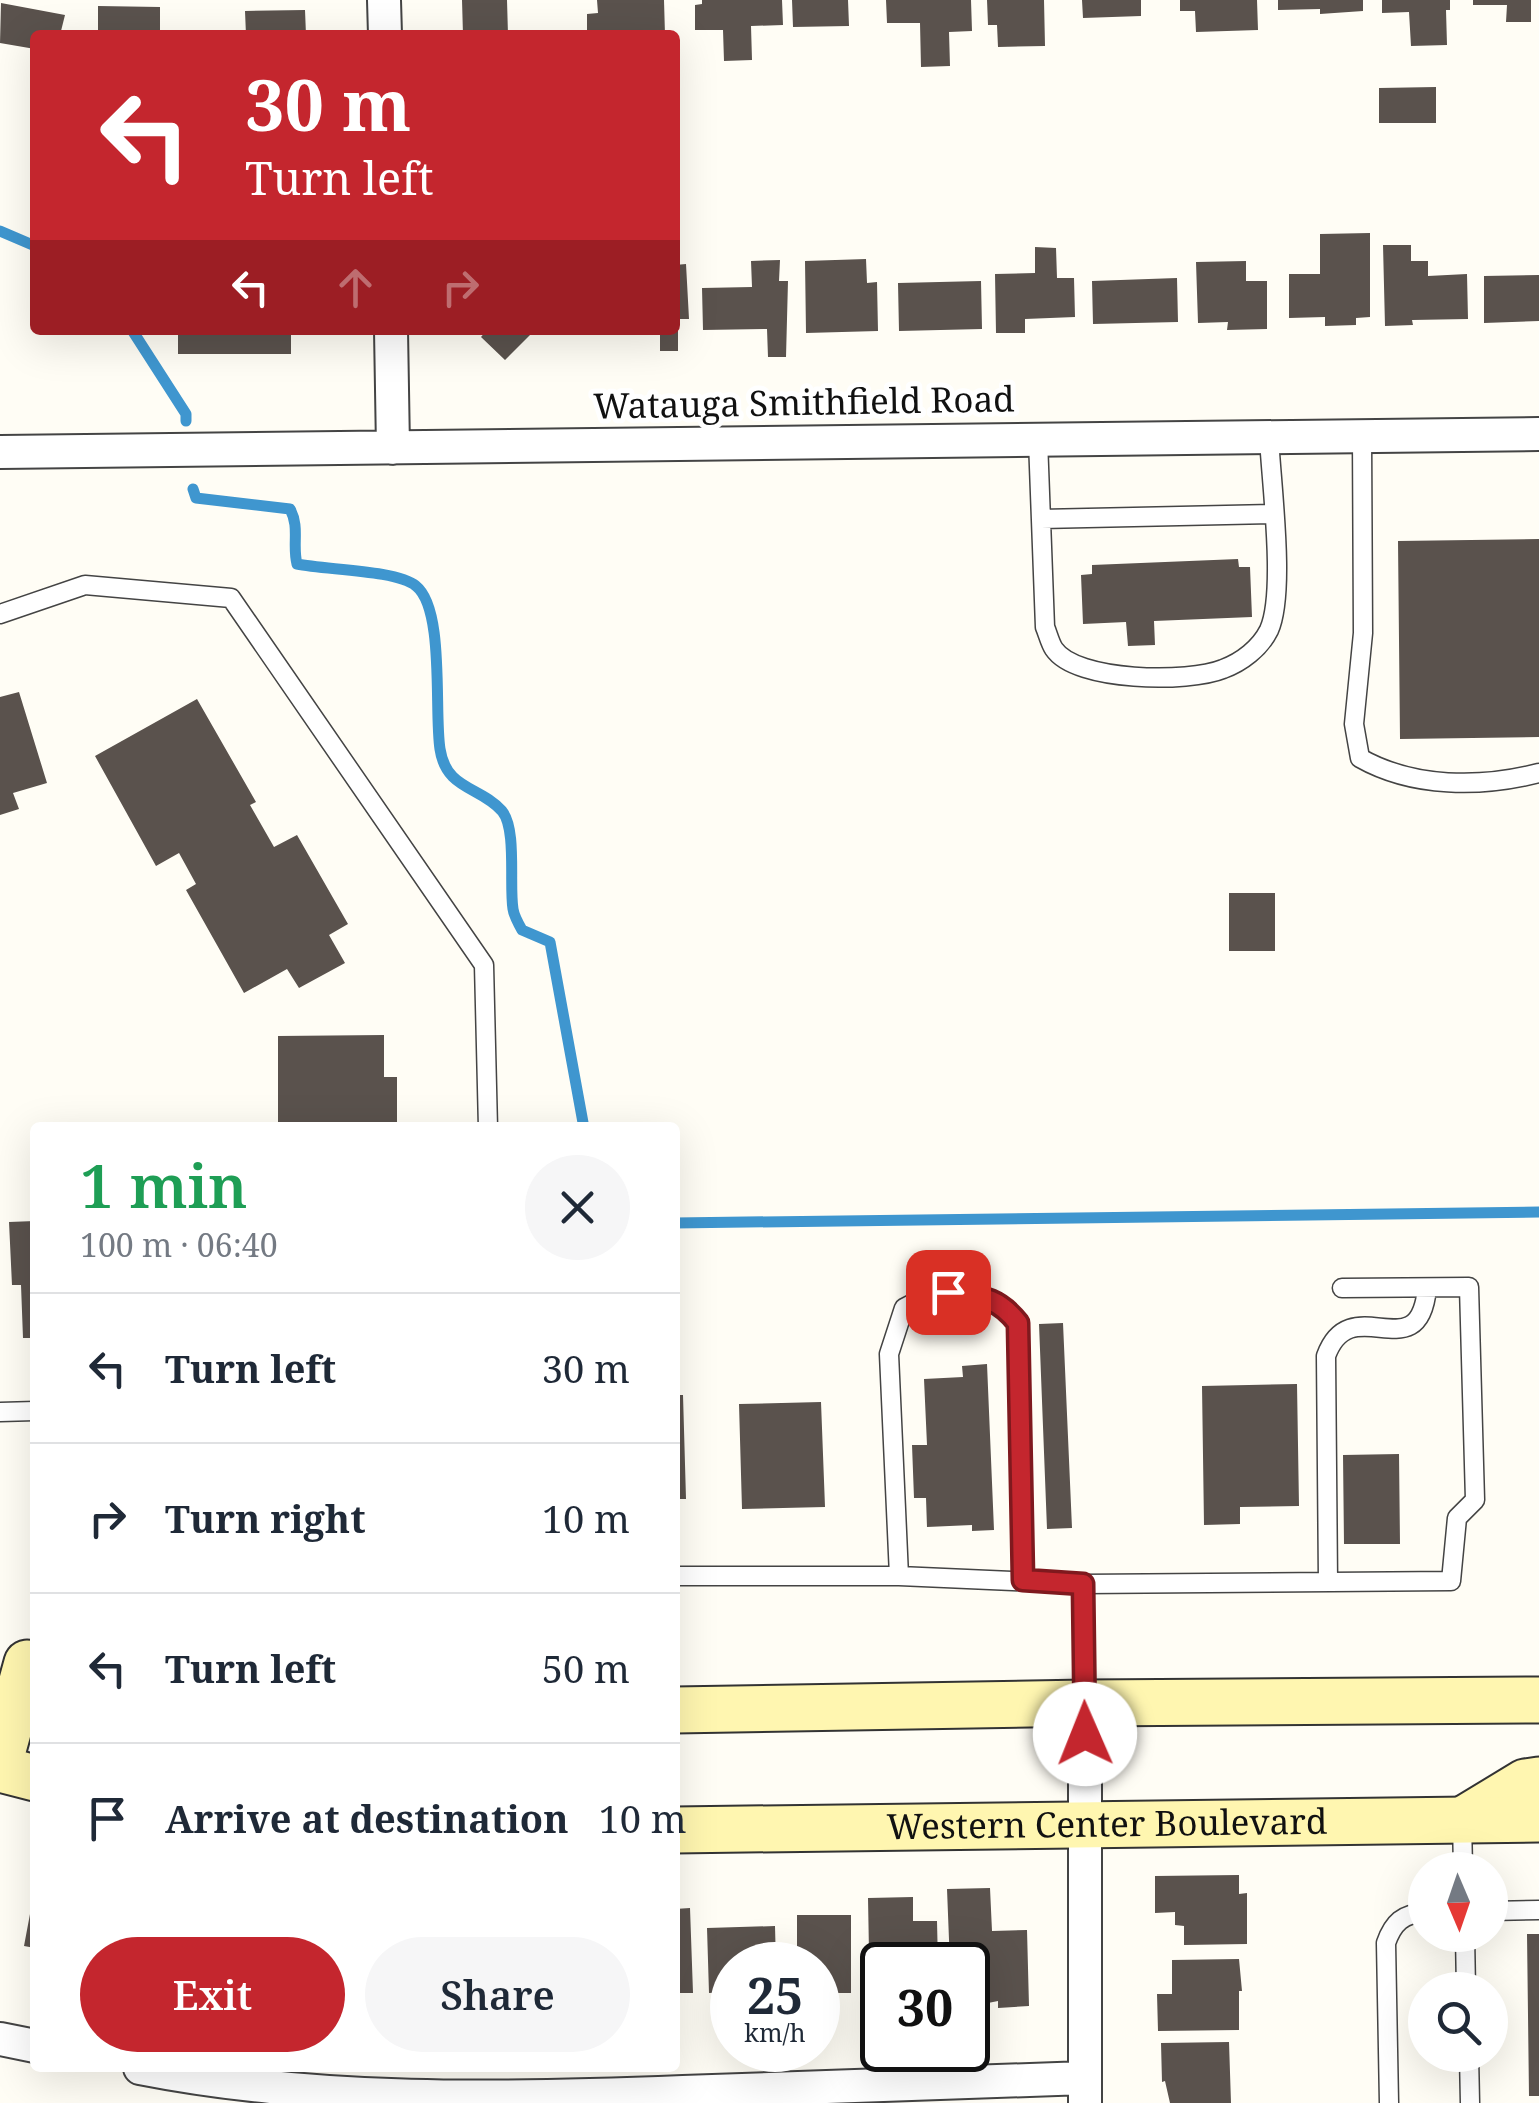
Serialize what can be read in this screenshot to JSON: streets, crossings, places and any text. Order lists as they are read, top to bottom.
{
  "streets": {
    "main road": ["Western Center Boulevard"],
    "street": ["Watauga Smithfield Road"]
  },
  "north": "bottom",
  "page": {
    "turn": ["30 m", "Turn left"],
    "heading": ["1 min", "100 m · 06:40"],
    "list": [
      {
        "name": "Turn left",
        "value": "30 m"
      },
      {
        "name": "Turn right",
        "value": "10 m"
      },
      {
        "name": "Turn left",
        "value": "50 m"
      },
      {
        "name": "Arrive at destination",
        "value": "10 m"
      }
    ],
    "buttons": ["Exit", "Share"],
    "speed": "25 km/h",
    "limit": "30"
  }
}
